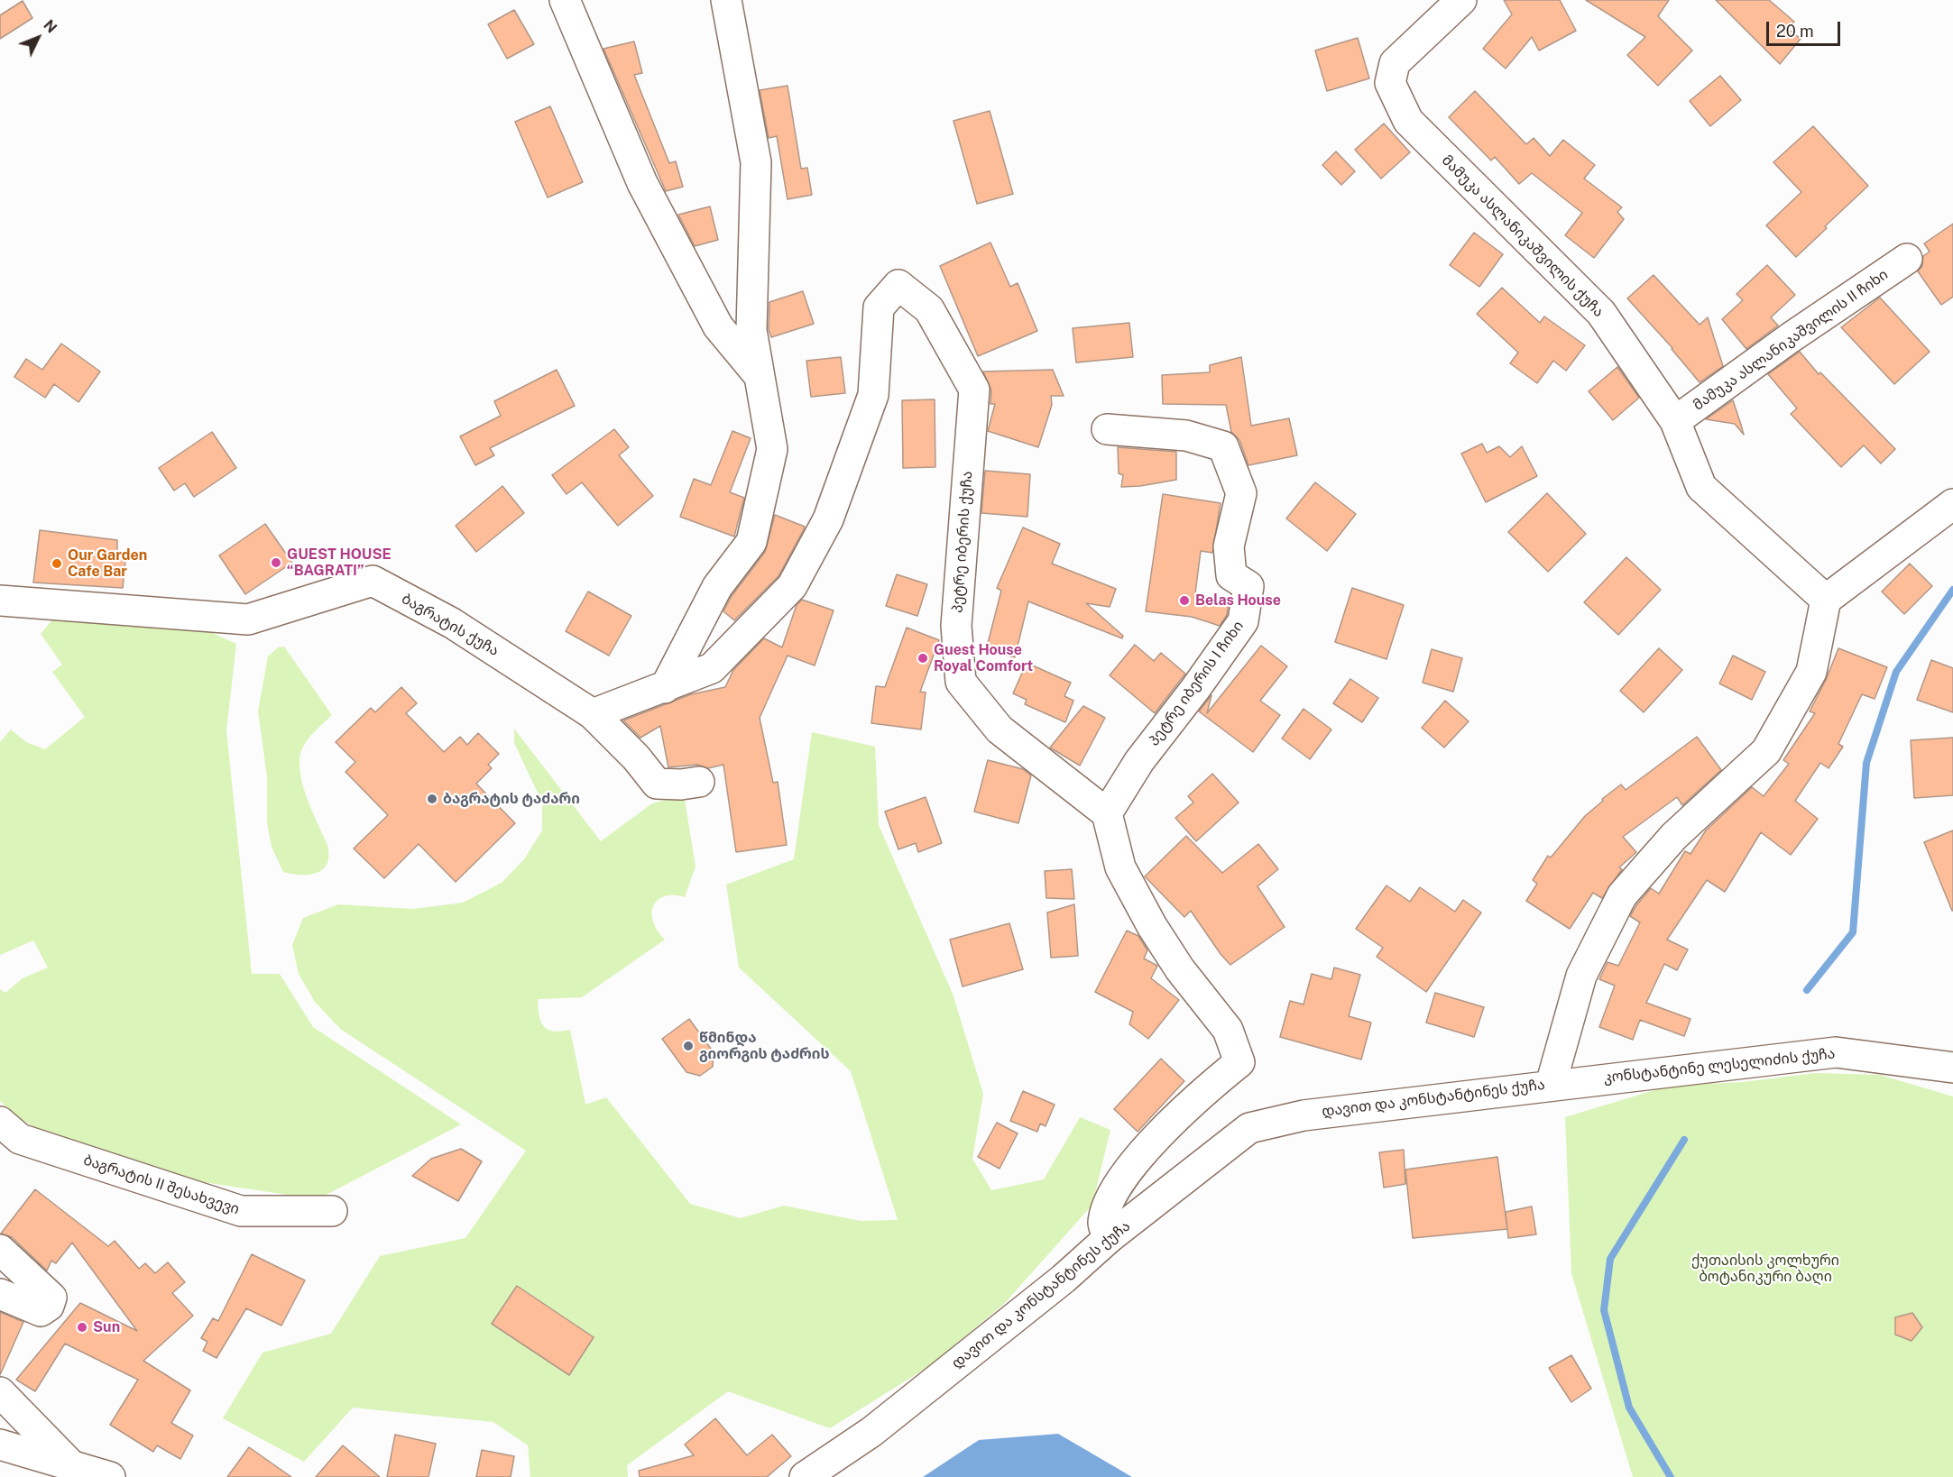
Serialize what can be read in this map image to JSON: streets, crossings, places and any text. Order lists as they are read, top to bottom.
{
  "streets": {
    "street": [
      "მამუკა ასლანიკაშვილის ქუჩა",
      "მამუკა ასლანიკაშვილის II ჩიხი",
      "პეტრე იბერის ქუჩა",
      "ბაგრატის ქუჩა",
      "პეტრე იბერის I ჩიხი",
      "კონსტანტინე ლესელიძის ქუჩა",
      "დავით და კონსტანტინეს ქუჩა",
      "ბაგრატის II შესახვევი"
    ]
  },
  "crossings": [
    ["მამუკა ასლანიკაშვილის ქუჩა", "მამუკა ასლანიკაშვილის II ჩიხი"],
    ["მამუკა ასლანიკაშვილის ქუჩა", "დავით და კონსტანტინეს ქუჩა"],
    ["პეტრე იბერის ქუჩა", "ბაგრატის ქუჩა"],
    ["პეტრე იბერის ქუჩა", "პეტრე იბერის I ჩიხი"],
    ["კონსტანტინე ლესელიძის ქუჩა", "დავით და კონსტანტინეს ქუჩა"]
  ],
  "parks": ["ქუთაისის კოლხური ბოტანიკური ბაღი"],
  "places": [
    "GUEST HOUSE “BAGRATI”",
    "Our Garden Cafe Bar",
    "Belas House",
    "Guest House Royal Comfort",
    "ბაგრატის ტაძარი",
    "წმინდა გიორგის ტაძრის",
    "Sun"
  ],
  "scale_bar": "20 m",
  "north": "top right"
}
